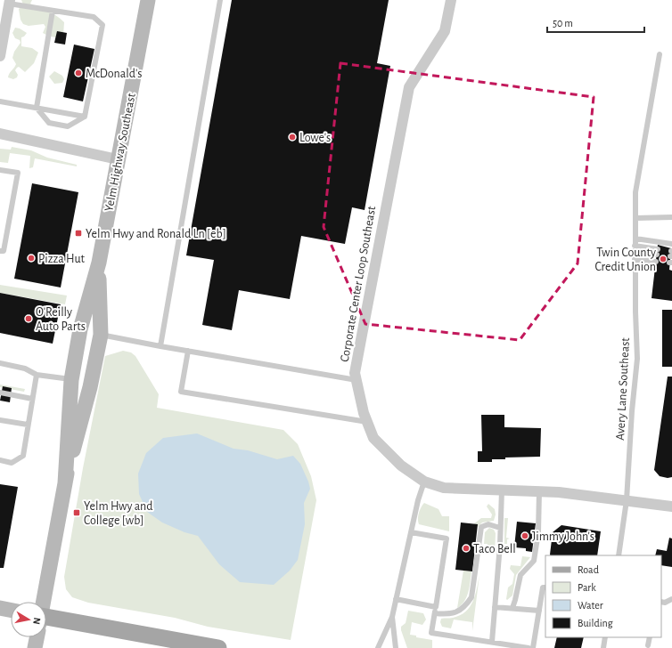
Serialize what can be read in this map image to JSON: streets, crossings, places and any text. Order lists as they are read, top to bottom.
{
  "streets": {
    "main road": ["Yelm Highway Southeast"],
    "street": ["Corporate Center Loop Southeast"],
    "lane": ["Avery Lane Southeast"]
  },
  "crossings": [
    ["Corporate Center Loop Southeast", "Avery Lane Southeast"]
  ],
  "places": {
    "other": [
      "McDonald's",
      "Lowe's",
      "Pizza Hut",
      "Twin County Credit Union",
      "O'Reilly Auto Parts",
      "Jimmy John's",
      "Taco Bell"
    ],
    "transit": ["Yelm Hwy and Ronald Ln [eb]", "Yelm Hwy and College [wb]"]
  },
  "legend": [
    "Road",
    "Park",
    "Water",
    "Building"
  ],
  "scale_bar": "50 m",
  "north": "right"
}
